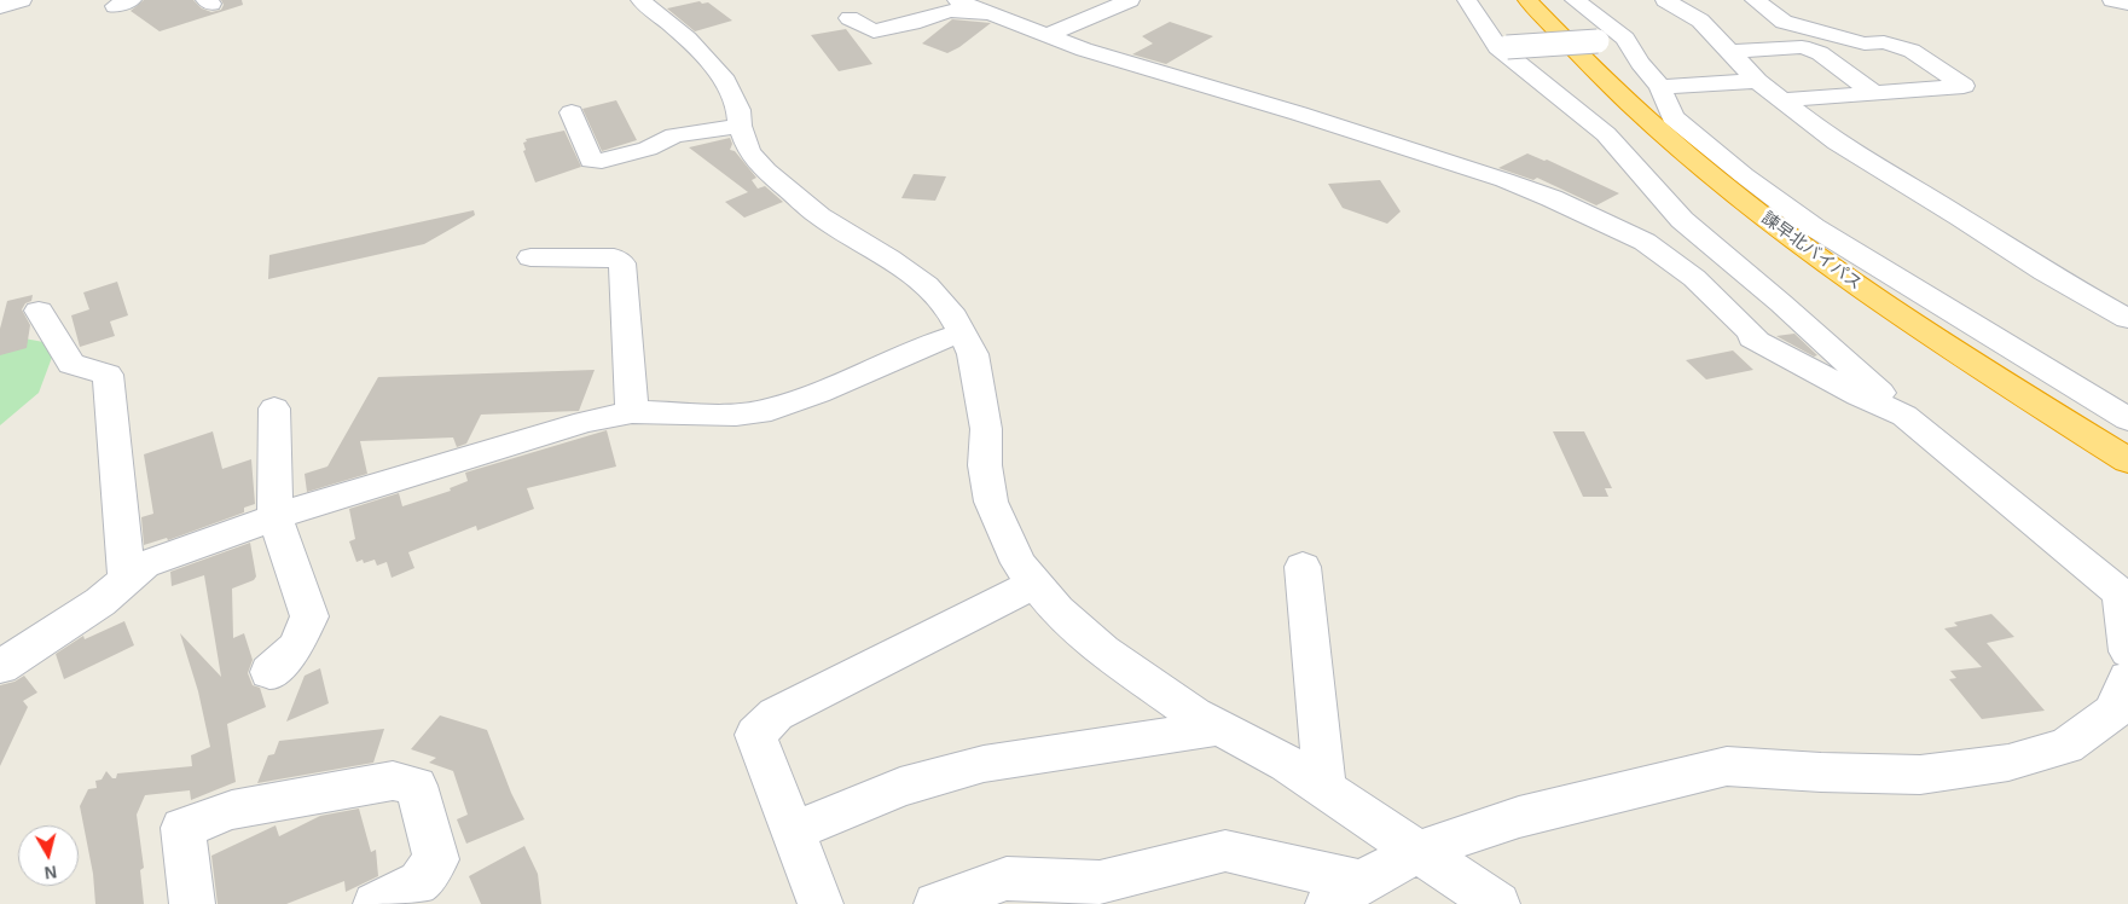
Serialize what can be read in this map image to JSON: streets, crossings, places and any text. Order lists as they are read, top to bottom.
{
  "streets": {
    "highway": ["諫早北バイパス"]
  },
  "north": "bottom"
}
